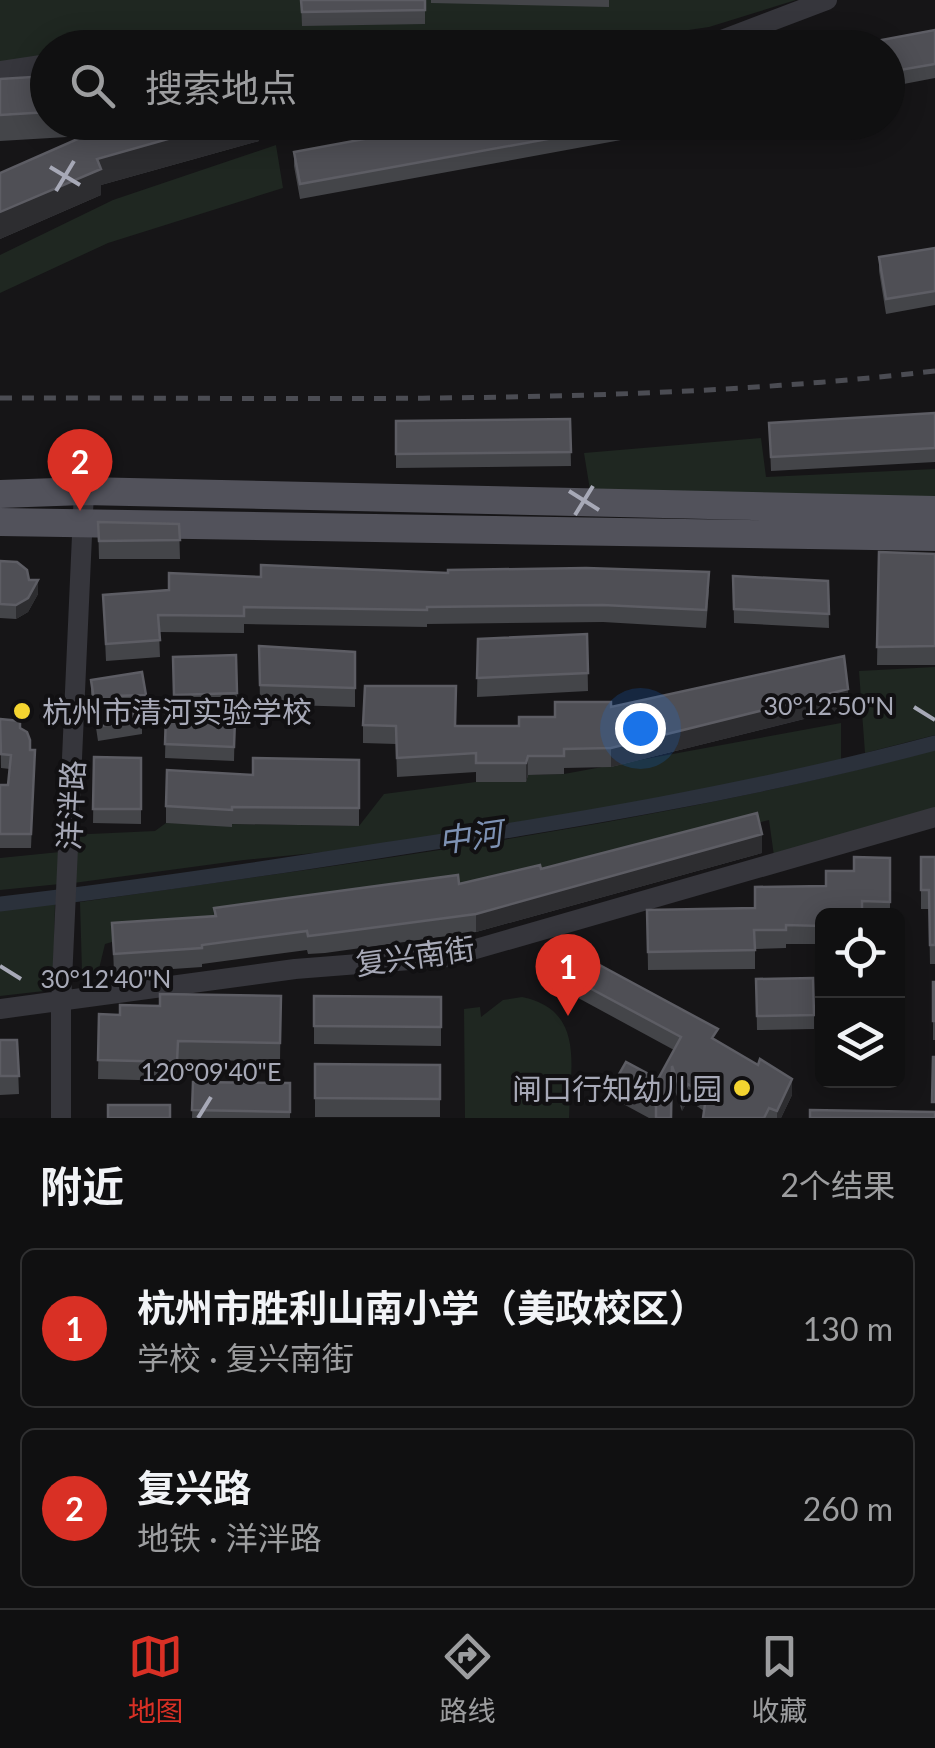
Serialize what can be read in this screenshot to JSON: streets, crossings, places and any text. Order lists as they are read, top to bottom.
{
  "streets": {
    "street": ["洋泮路", "复兴南街"]
  },
  "crossings": [
    ["洋泮路", "复兴南街"]
  ],
  "water": ["中河"],
  "places": ["杭州市清河实验学校", "闸口行知幼儿园"],
  "page": {
    "search": "搜索地点",
    "pins": ["2", "1"],
    "heading": ["附近", "2个结果"],
    "list": [
      {
        "mark": "1",
        "name": "杭州市胜利山南小学（美政校区）",
        "note": "学校 · 复兴南街",
        "value": "130 m"
      },
      {
        "mark": "2",
        "name": "复兴路",
        "note": "地铁 · 洋泮路",
        "value": "260 m"
      }
    ],
    "nav": ["地图", "路线", "收藏"]
  },
  "coordinates": ["30°12'50\"N", "30°12'40\"N", "120°09'40\"E"]
}
